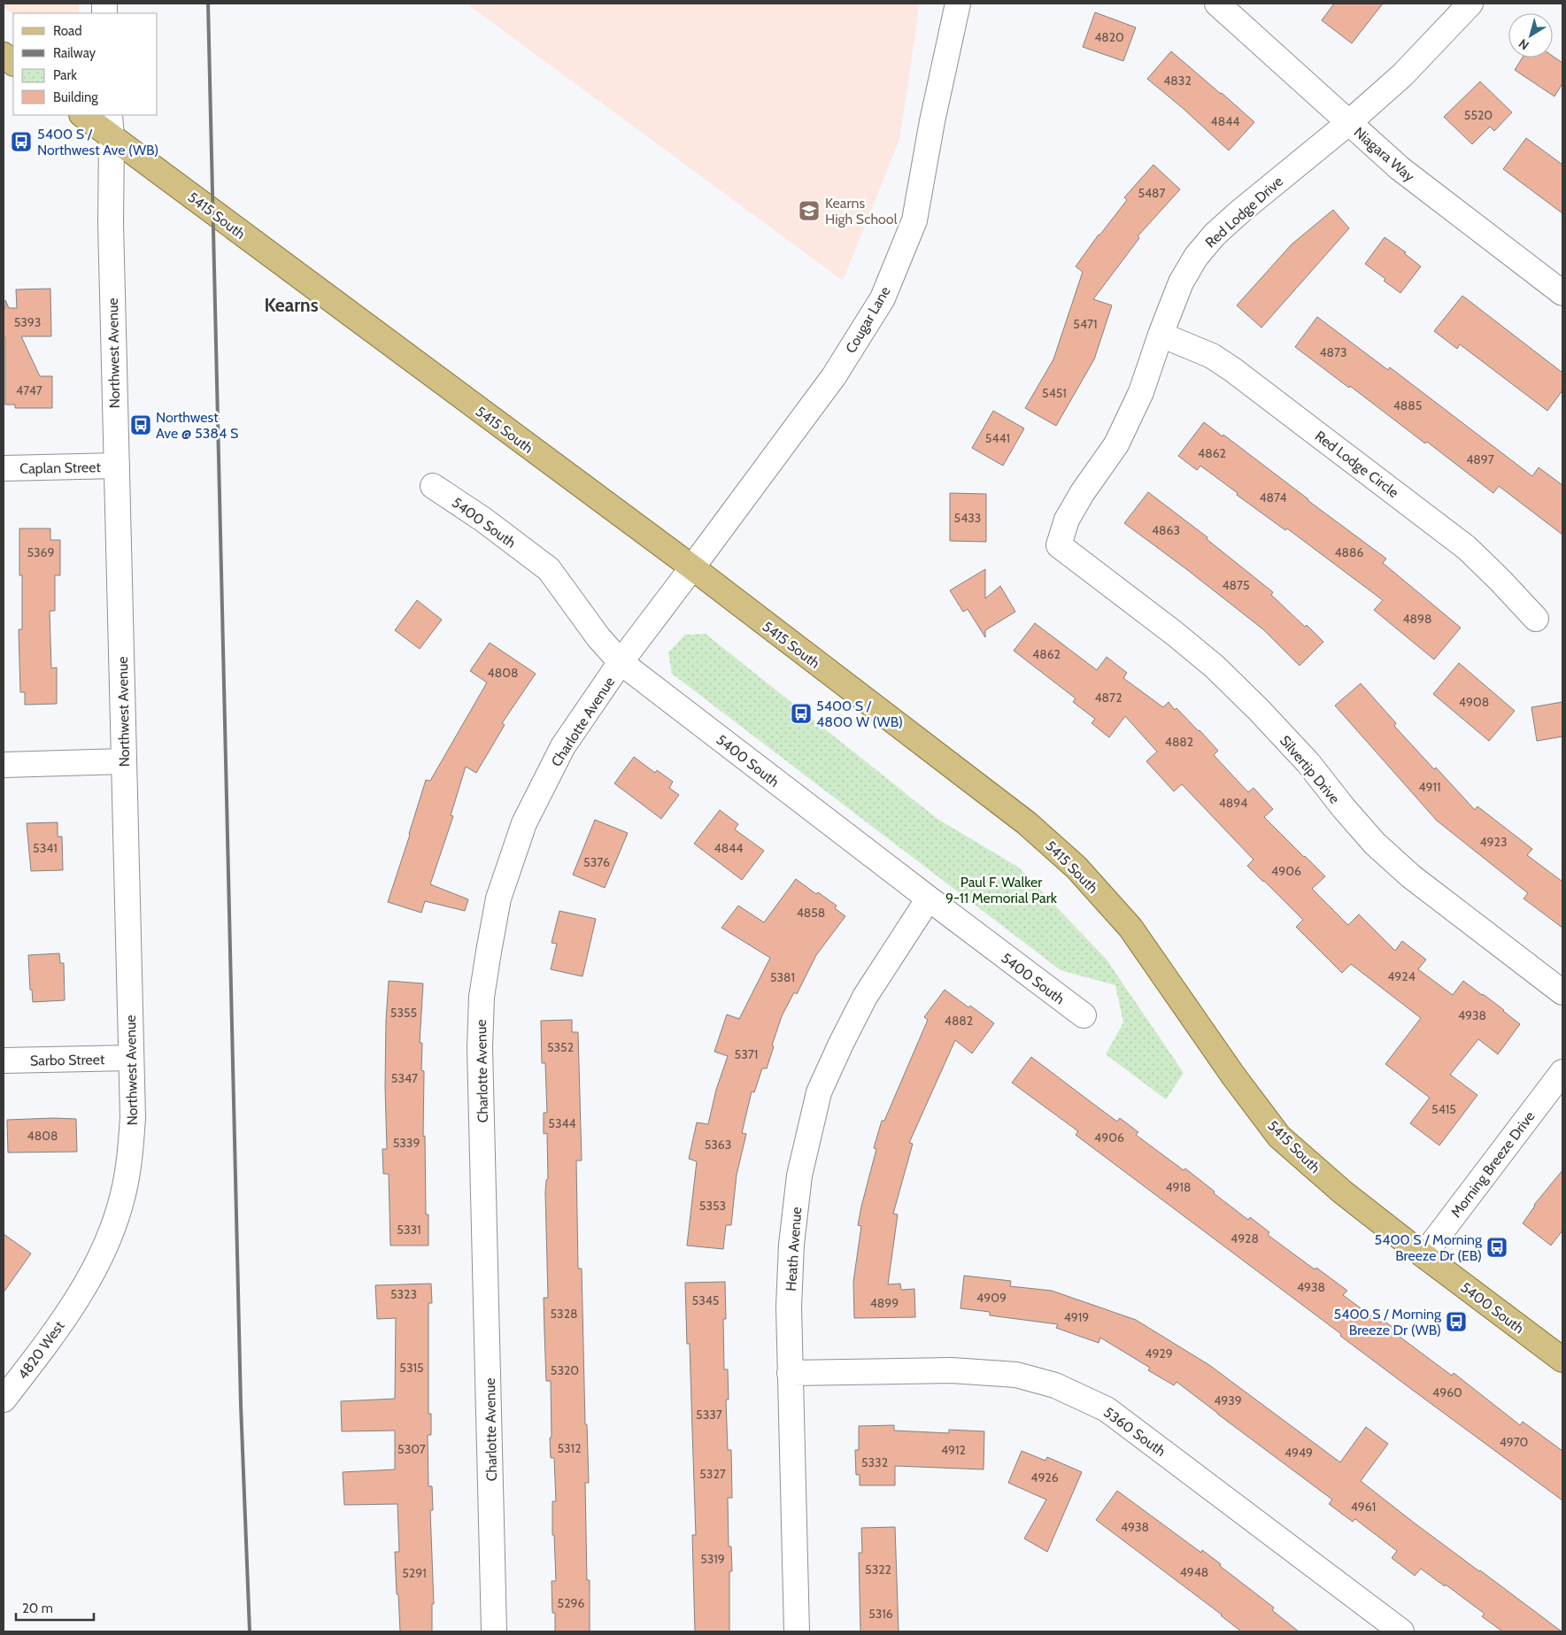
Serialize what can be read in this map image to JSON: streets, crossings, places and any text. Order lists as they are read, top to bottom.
{
  "streets": {
    "main road": ["5415 South", "5400 South"],
    "street": [
      "Niagara Way",
      "Red Lodge Drive",
      "Cougar Lane",
      "Northwest Avenue",
      "Red Lodge Circle",
      "Caplan Street",
      "Charlotte Avenue",
      "Silvertip Drive",
      "Sarbo Street",
      "Morning Breeze Drive",
      "Heath Avenue",
      "4820 West",
      "5360 South"
    ]
  },
  "crossings": [
    ["Niagara Way", "Red Lodge Drive"],
    ["Red Lodge Drive", "Red Lodge Circle"],
    ["Red Lodge Drive", "Silvertip Drive"],
    ["5415 South", "Cougar Lane"],
    ["5415 South", "Northwest Avenue"],
    ["5415 South", "5400 South"],
    ["5415 South", "Charlotte Avenue"],
    ["5415 South", "Morning Breeze Drive"],
    ["Cougar Lane", "Charlotte Avenue"],
    ["Northwest Avenue", "Caplan Street"],
    ["Northwest Avenue", "Sarbo Street"],
    ["Northwest Avenue", "4820 West"],
    ["5400 South", "Charlotte Avenue"],
    ["5400 South", "Morning Breeze Drive"],
    ["5400 South", "Heath Avenue"],
    ["Heath Avenue", "5360 South"]
  ],
  "districts": ["Kearns"],
  "parks": ["Paul F. Walker 9-11 Memorial Park"],
  "places": {
    "bus stop": [
      "5400 S / Northwest Ave (WB)",
      "Northwest Ave @ 5384 S",
      "5400 S / 4800 W (WB)",
      "5400 S / Morning Breeze Dr (EB)",
      "5400 S / Morning Breeze Dr (WB)"
    ],
    "school or university": ["Kearns High School"]
  },
  "house_numbers": [
    "4820",
    "4832",
    "5520",
    "4844",
    "5487",
    "5393",
    "5471",
    "4873",
    "4747",
    "5451",
    "4885",
    "5441",
    "4862",
    "4897",
    "4874",
    "5433",
    "4863",
    "5369",
    "4886",
    "4875",
    "4898",
    "4862",
    "4808",
    "4872",
    "4908",
    "4882",
    "4911",
    "4894",
    "4923",
    "5341",
    "4844",
    "5376",
    "4906",
    "4858",
    "4924",
    "5381",
    "5355",
    "4938",
    "4882",
    "5352",
    "5371",
    "5347",
    "5415",
    "5344",
    "4808",
    "4906",
    "5339",
    "5363",
    "4918",
    "5353",
    "5331",
    "4928",
    "4938",
    "5323",
    "4909",
    "5345",
    "4899",
    "5328",
    "4919",
    "4929",
    "5315",
    "5320",
    "4960",
    "4939",
    "5337",
    "4970",
    "5312",
    "5307",
    "4912",
    "4949",
    "5332",
    "5327",
    "4926",
    "4961",
    "4938",
    "5319",
    "5322",
    "4948",
    "5291",
    "5296",
    "5316"
  ],
  "legend": [
    "Road",
    "Railway",
    "Park",
    "Building"
  ],
  "scale_bar": "20 m",
  "north": "bottom left"
}
